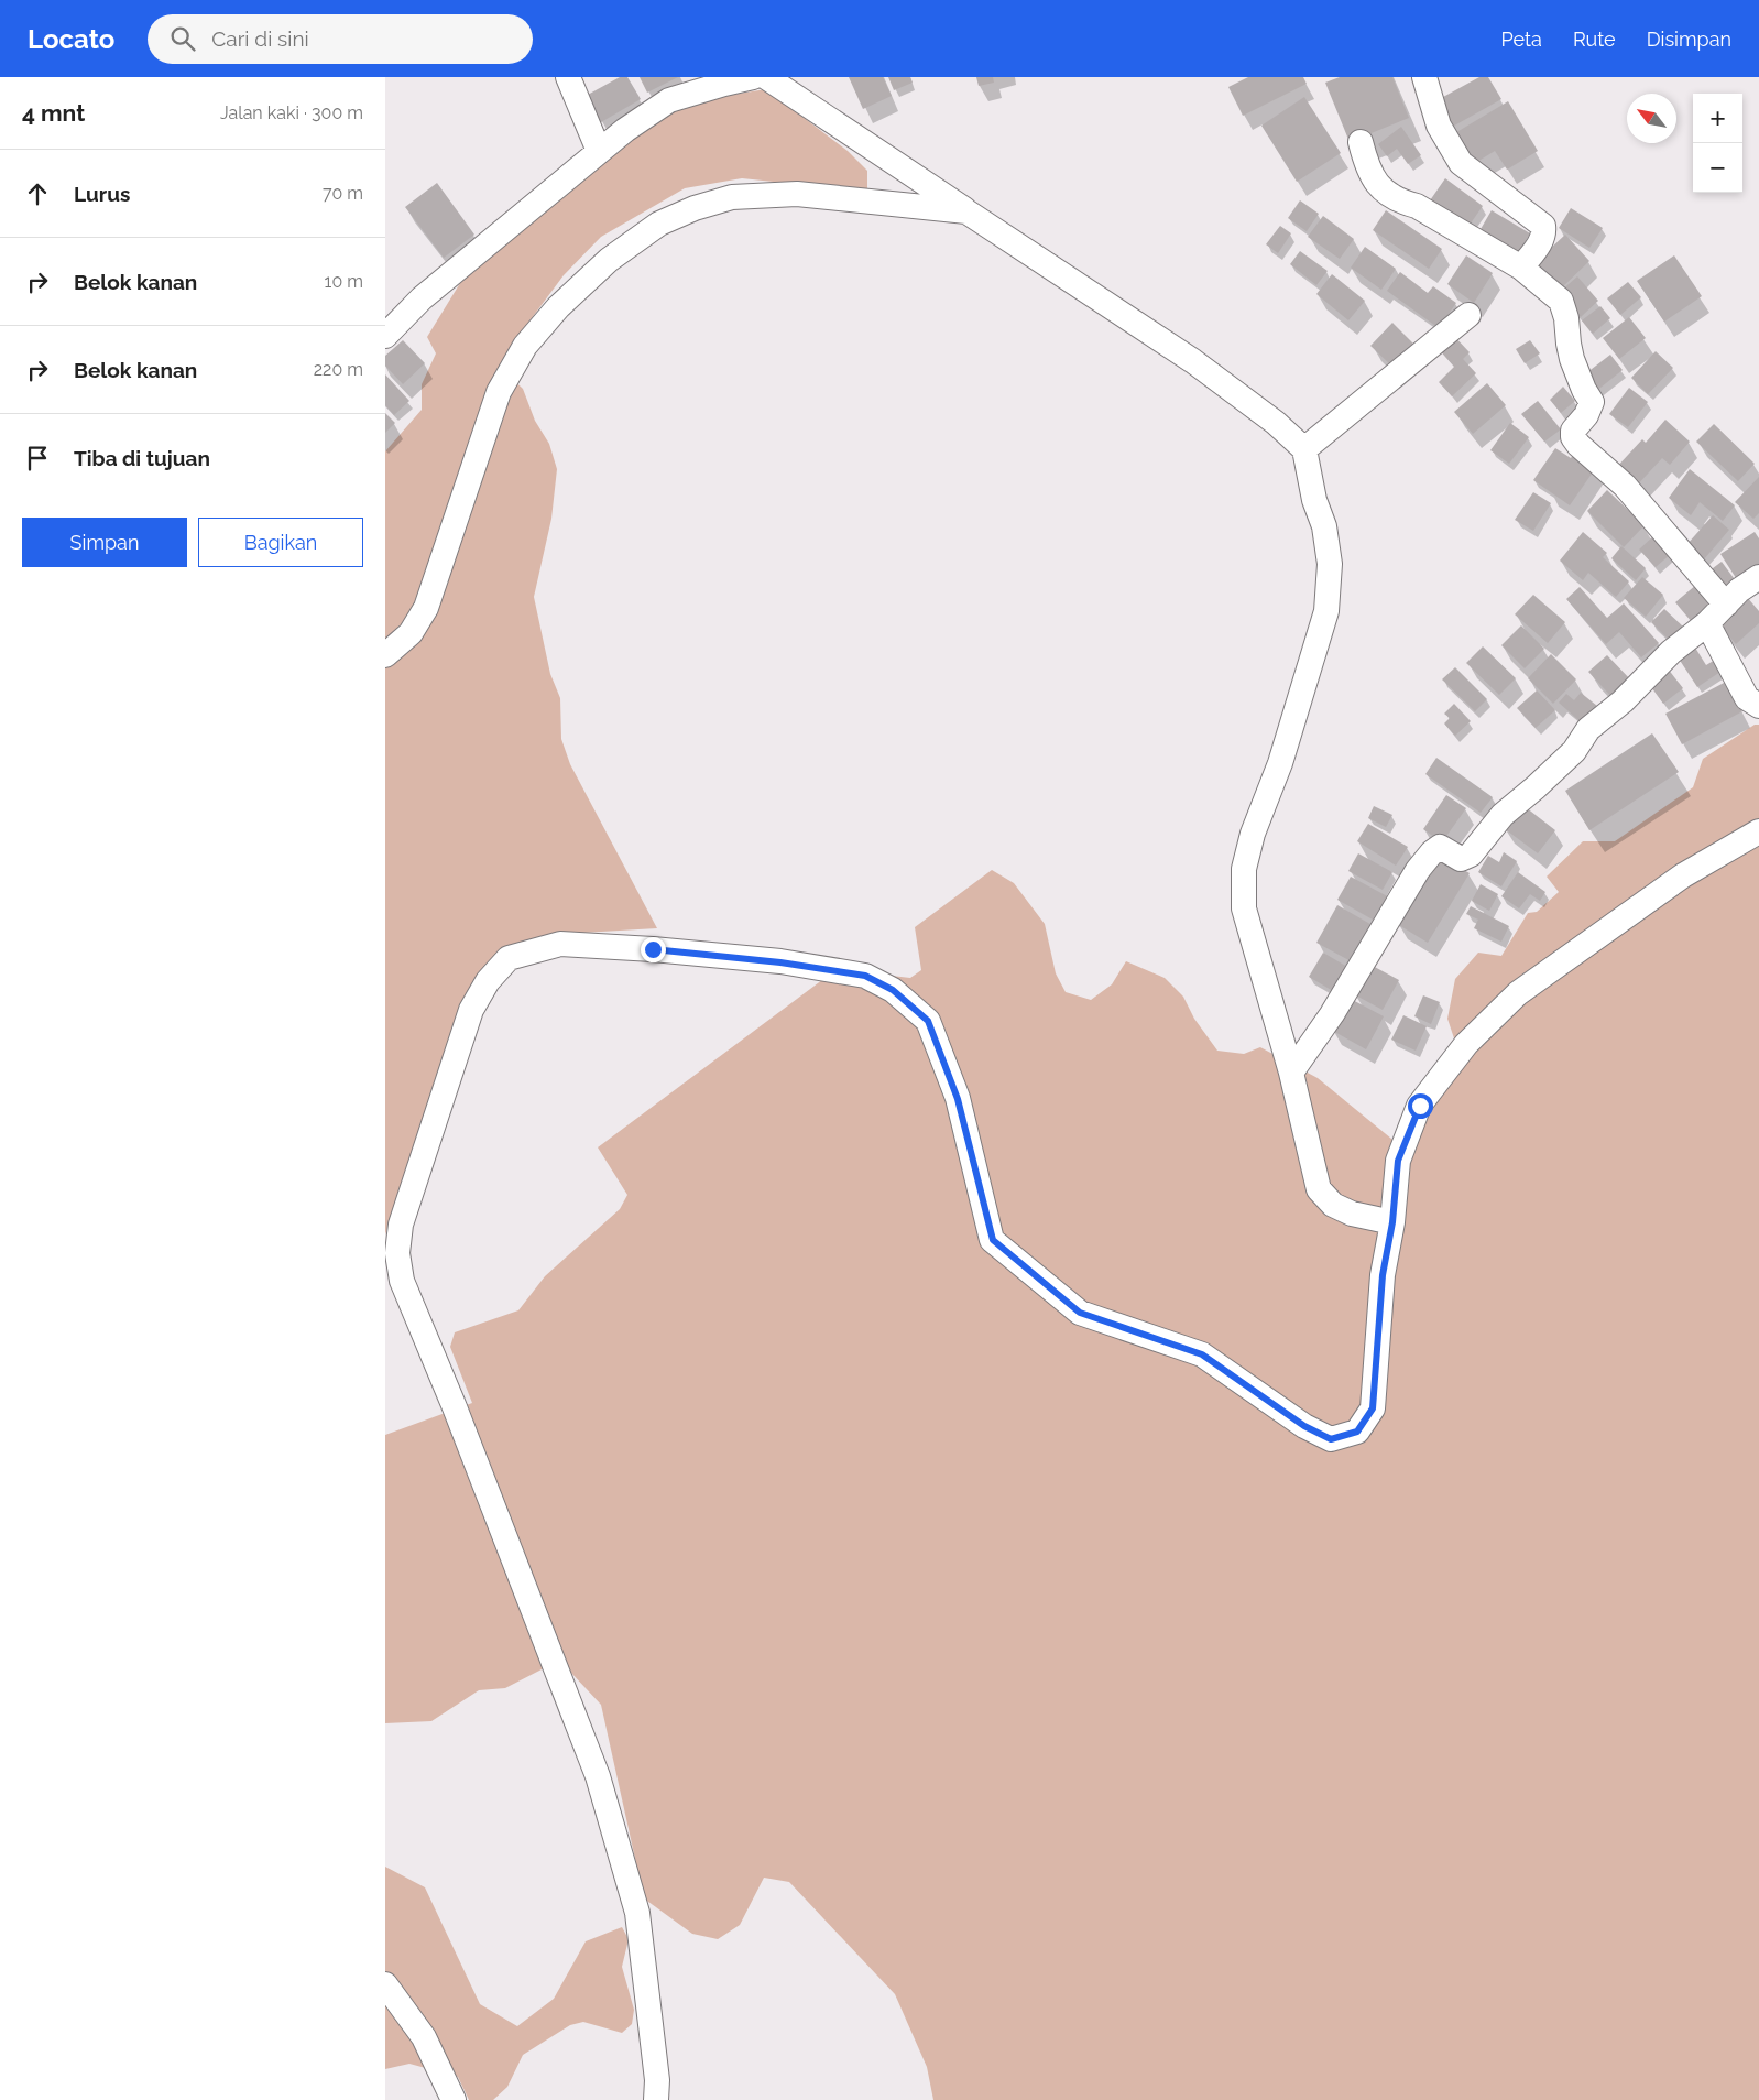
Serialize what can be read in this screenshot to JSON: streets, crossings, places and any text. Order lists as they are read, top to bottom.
{
  "north": "top left",
  "page": {
    "header": "Locato",
    "search": "Cari di sini",
    "nav": ["Peta", "Rute", "Disimpan"],
    "heading": ["4 mnt", "Jalan kaki · 300 m"],
    "map_buttons": ["+", "−"],
    "list": [
      ["Lurus", "70 m"],
      ["Belok kanan", "10 m"],
      ["Belok kanan", "220 m"],
      "Tiba di tujuan"
    ],
    "buttons": ["Simpan", "Bagikan"]
  }
}
